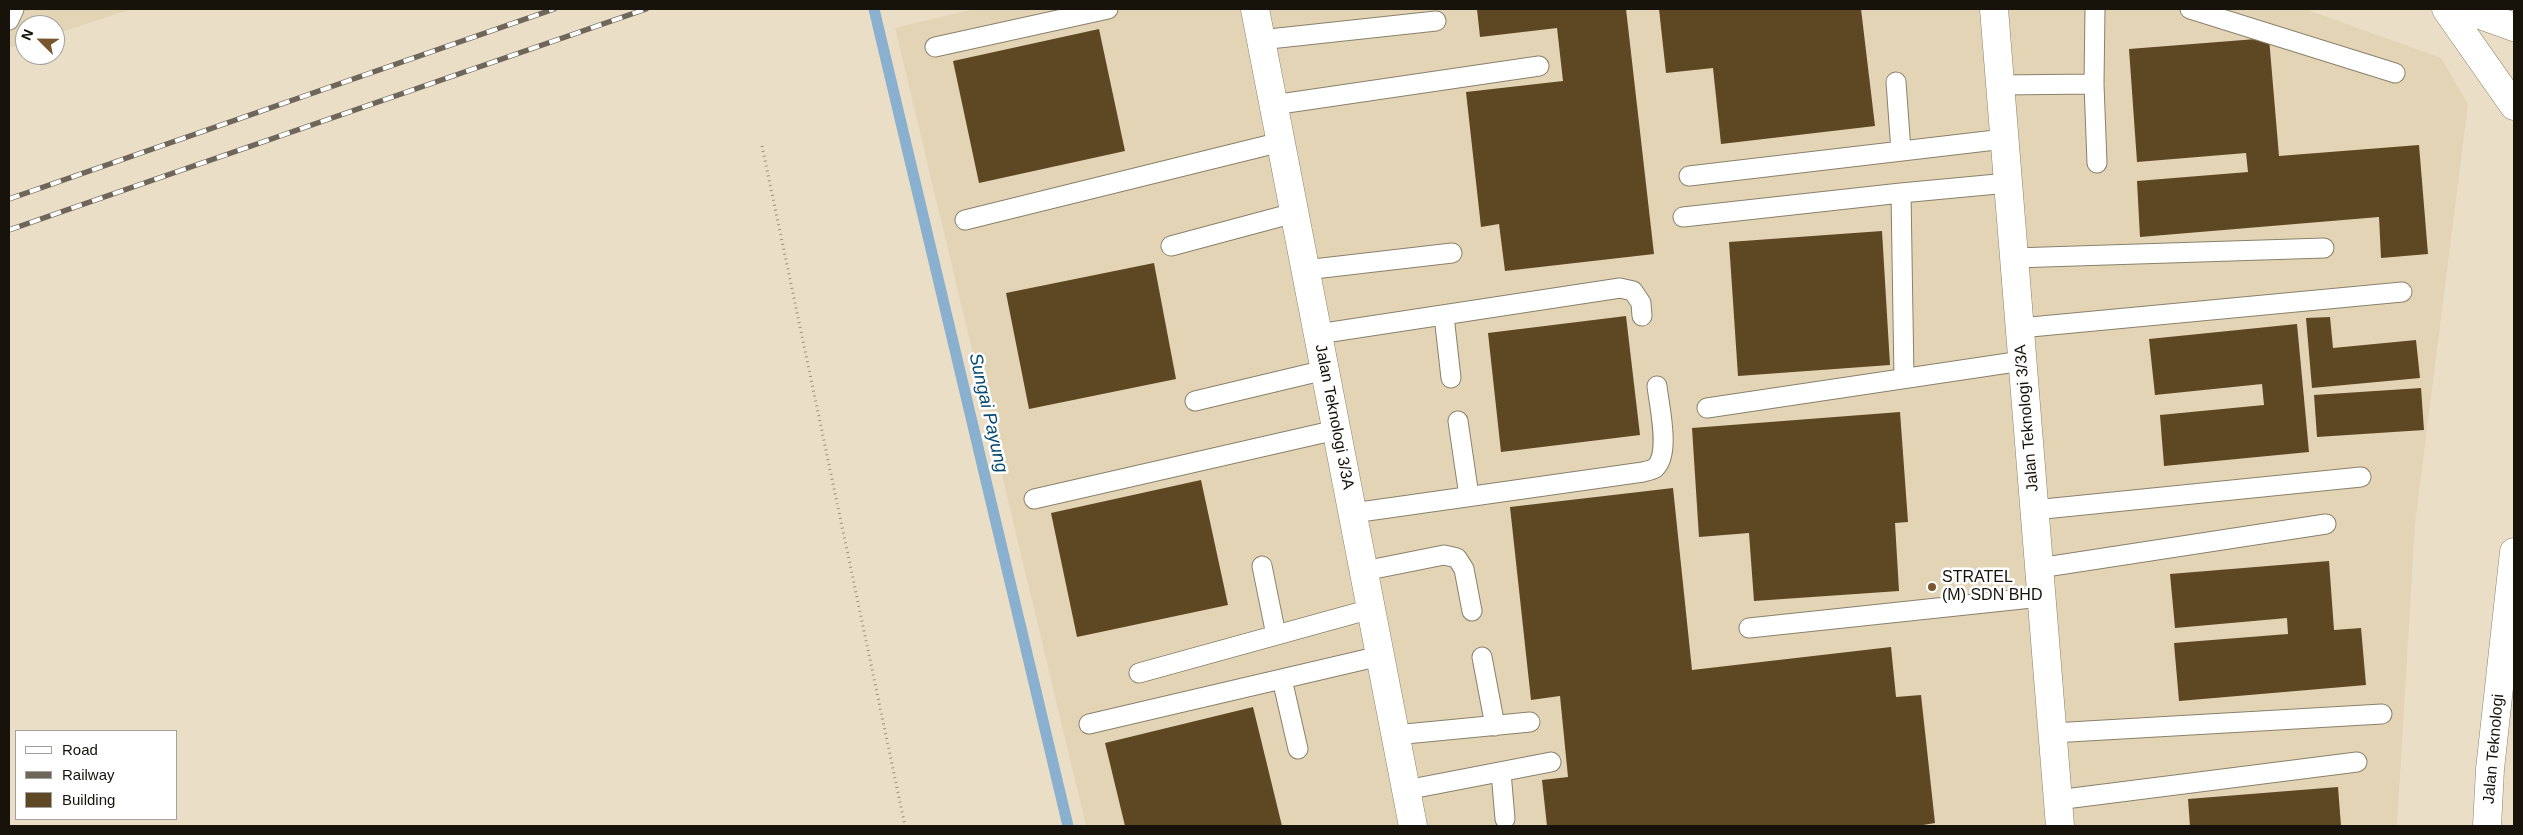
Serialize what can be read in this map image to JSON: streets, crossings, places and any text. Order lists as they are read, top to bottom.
{
  "streets": {
    "street": ["Jalan Teknologi 3/3A", "Jalan Teknologi"]
  },
  "water": ["Sungai Payung"],
  "places": ["STRATEL (M) SDN BHD"],
  "legend": ["Road", "Railway", "Building"],
  "north": "top left"
}
